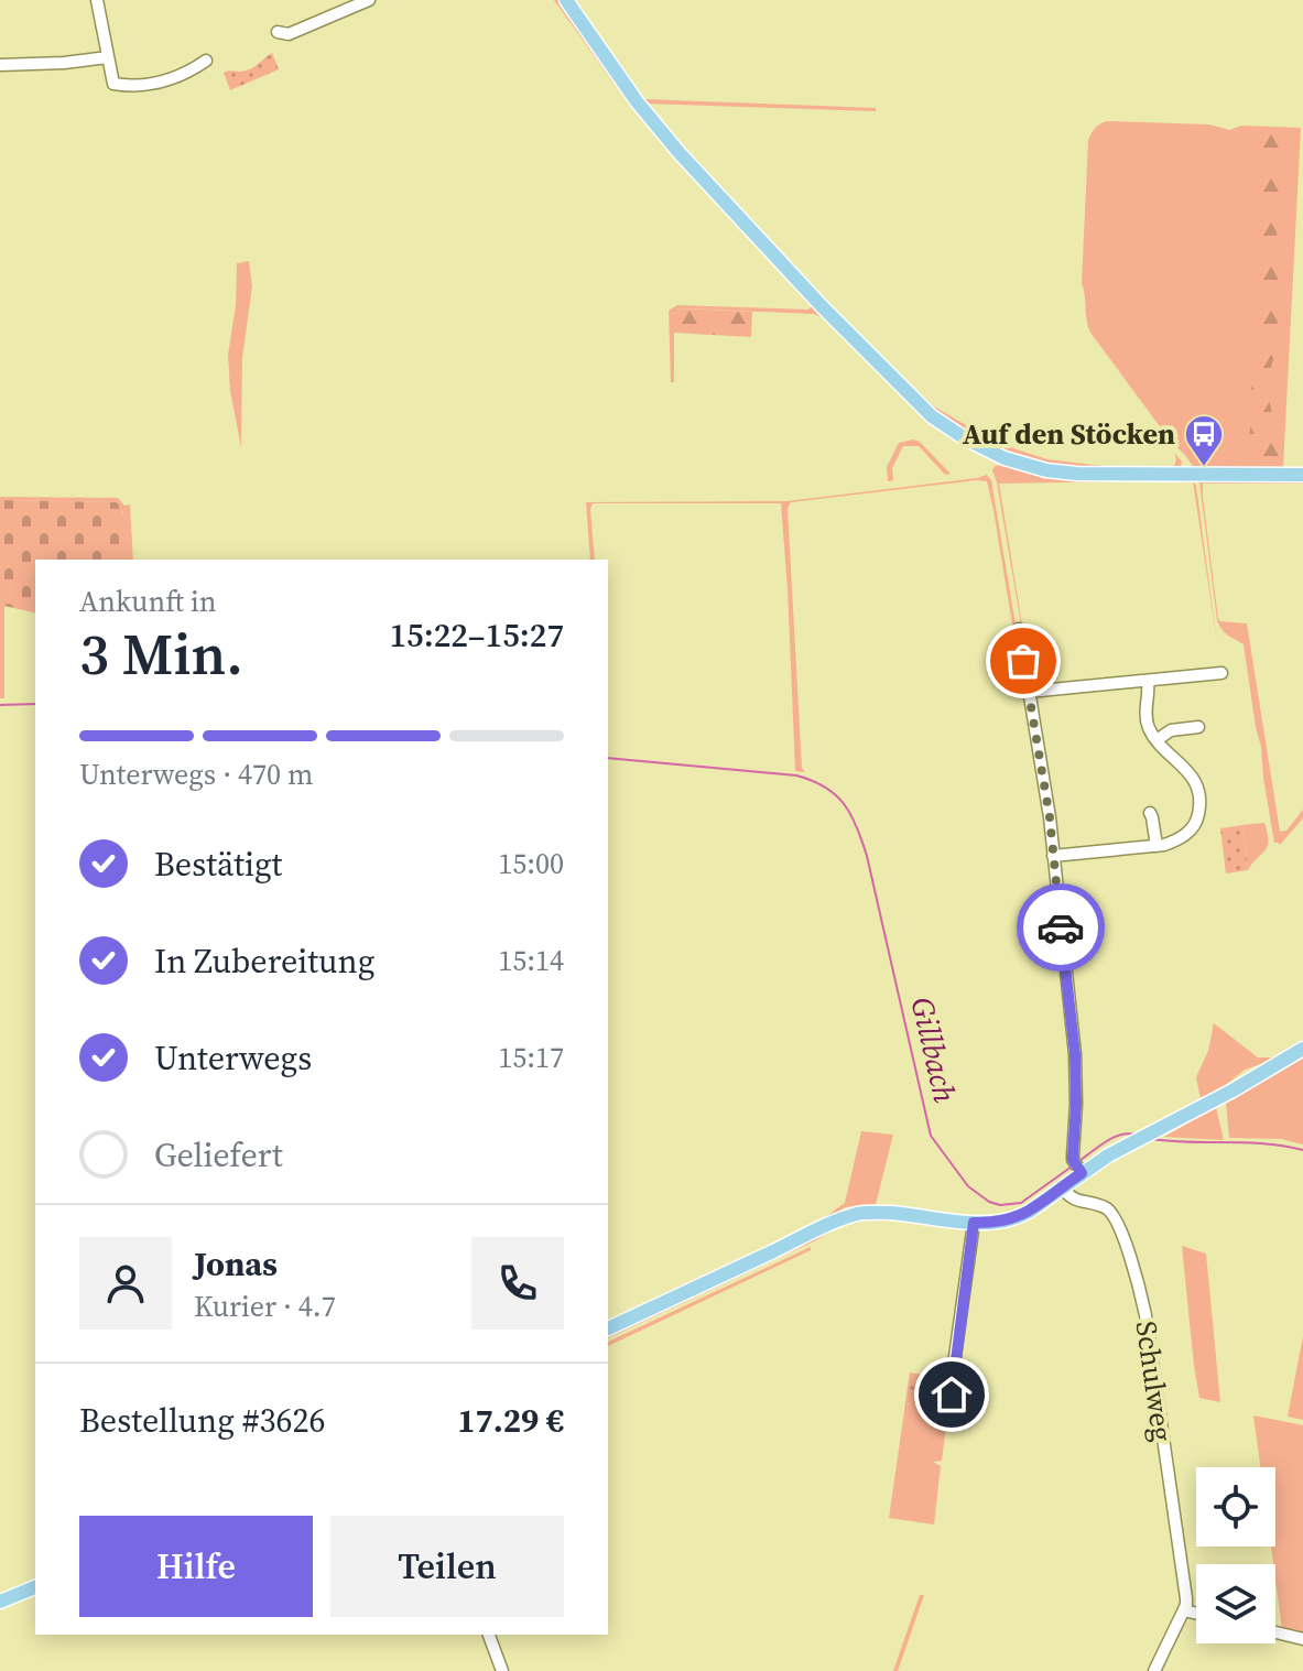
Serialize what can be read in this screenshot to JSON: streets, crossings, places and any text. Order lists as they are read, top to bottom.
{
  "streets": {
    "street": ["Schulweg"]
  },
  "water": ["Gillbach"],
  "places": {
    "bus stop": ["Auf den Stöcken"]
  },
  "page": {
    "heading": ["3 Min.", "Ankunft in", "15:22–15:27"],
    "panel": [
      "Jonas",
      "Kurier · 4.7",
      "Bestellung #3626",
      "17.29 €"
    ],
    "bar": "Unterwegs · 470 m",
    "list": [
      ["Bestätigt", "15:00"],
      ["In Zubereitung", "15:14"],
      ["Unterwegs", "15:17"],
      "Geliefert"
    ],
    "buttons": ["Hilfe", "Teilen"]
  }
}
